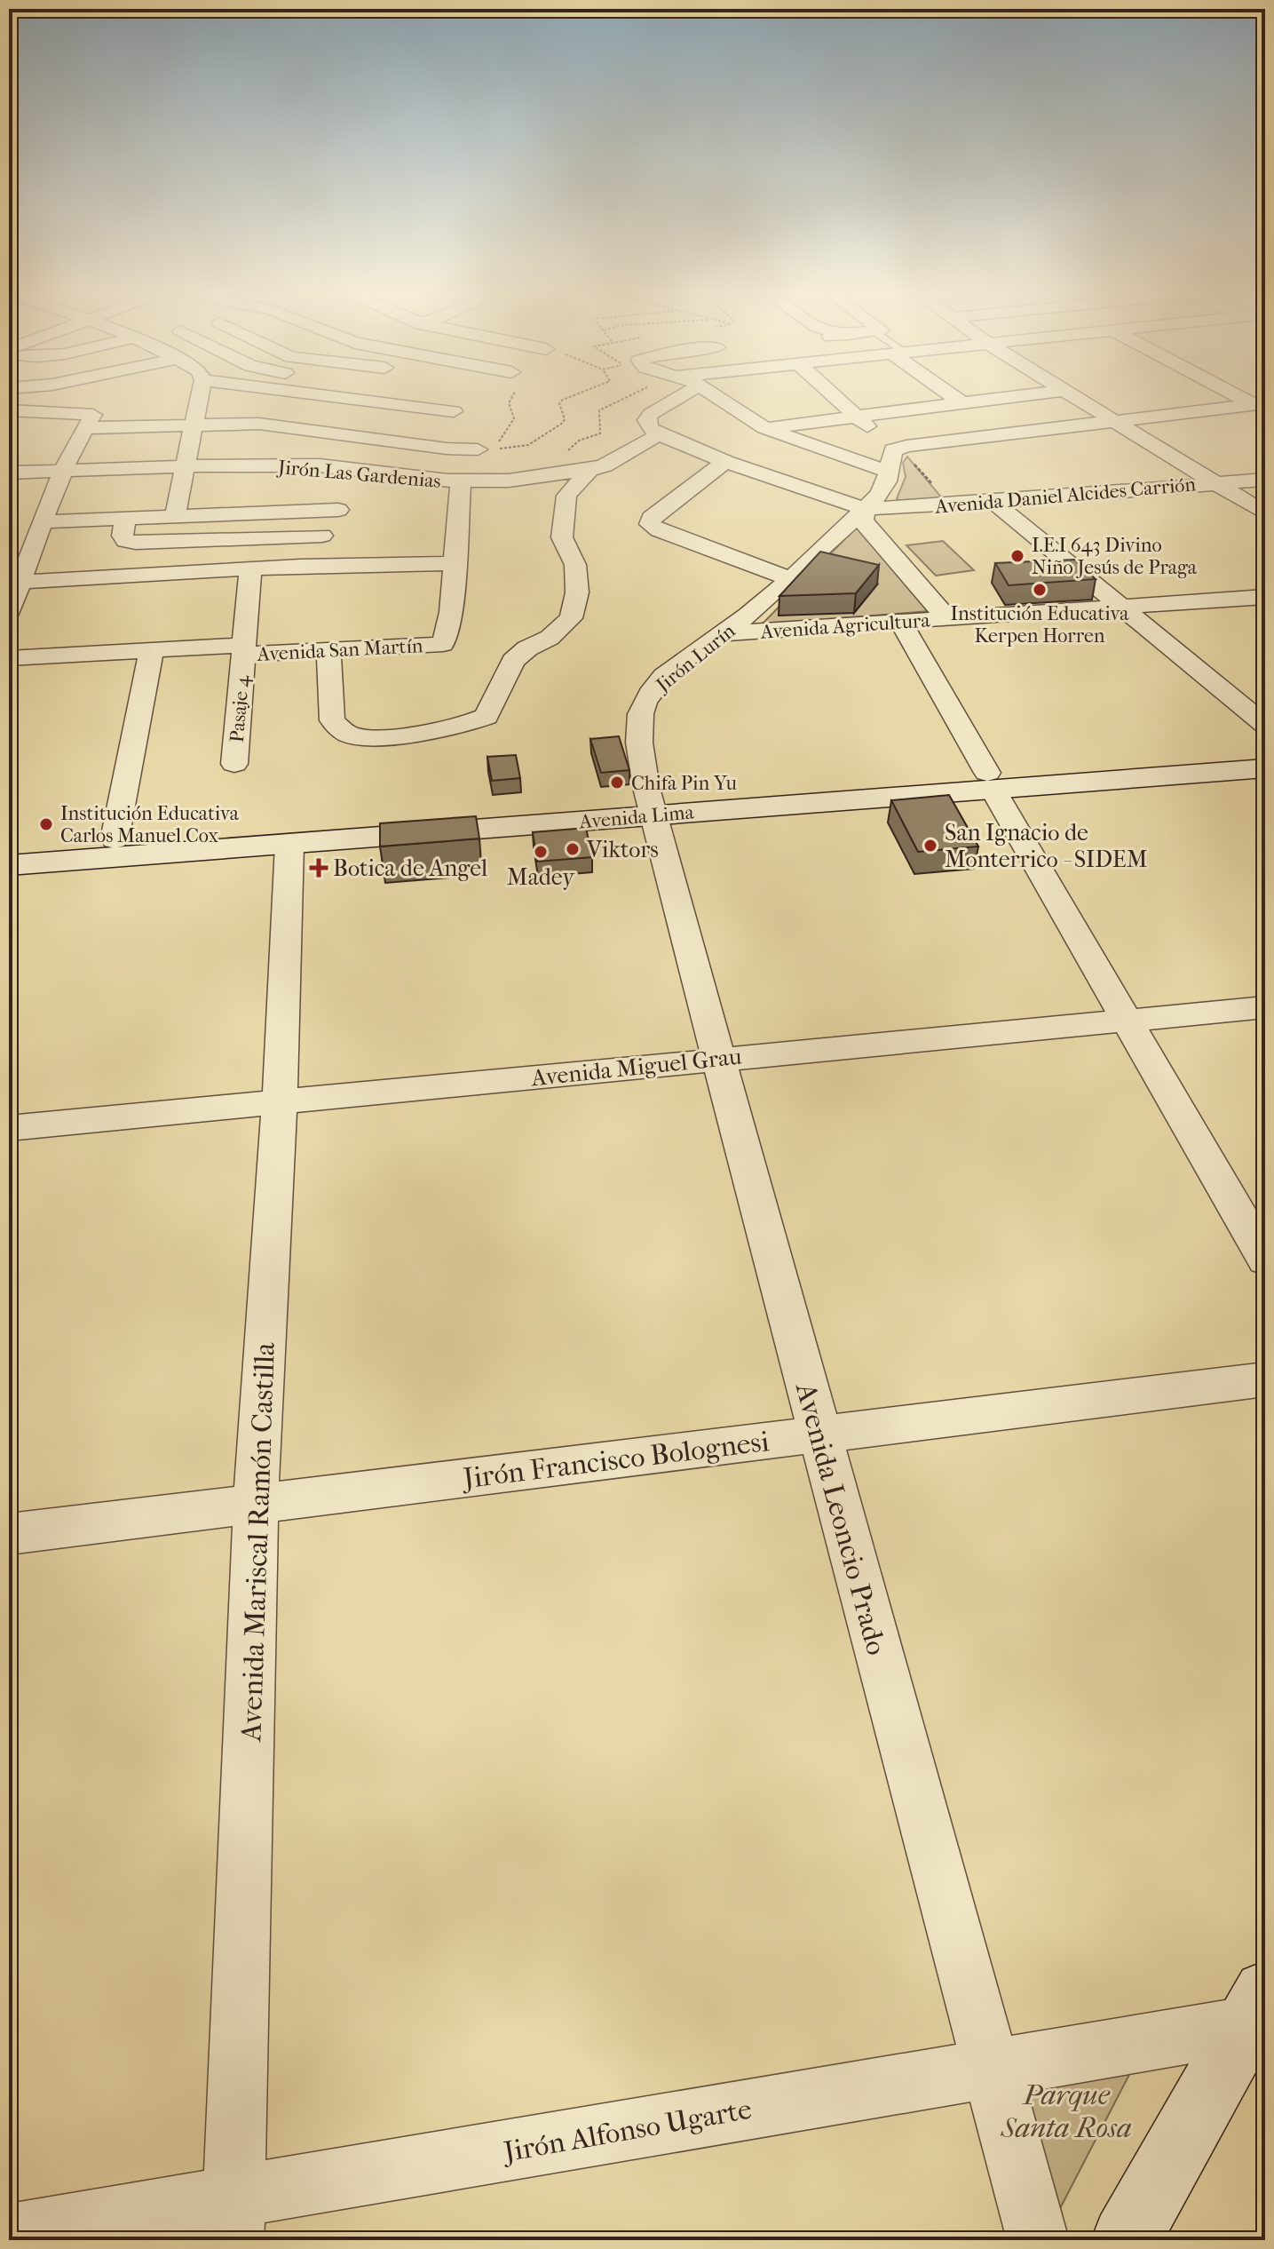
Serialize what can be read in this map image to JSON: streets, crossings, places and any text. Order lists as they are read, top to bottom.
{
  "streets": {
    "main road": ["Avenida Lima"],
    "street": [
      "Jirón Las Gardenias",
      "Avenida Daniel Alcides Carrión",
      "Avenida Agricultura",
      "Avenida San Martín",
      "Jirón Lurín",
      "Pasaje 4",
      "Avenida Miguel Grau",
      "Jirón Francisco Bolognesi",
      "Avenida Leoncio Prado",
      "Avenida Mariscal Ramón Castilla",
      "Jirón Alfonso Ugarte"
    ]
  },
  "crossings": [
    ["Jirón Las Gardenias", "Avenida San Martín"],
    ["Avenida Daniel Alcides Carrión", "Jirón Lurín"],
    ["Avenida Agricultura", "Jirón Lurín"],
    ["Avenida San Martín", "Pasaje 4"],
    ["Jirón Lurín", "Avenida Lima"],
    ["Jirón Lurín", "Avenida Leoncio Prado"],
    ["Avenida Lima", "Avenida Leoncio Prado"],
    ["Avenida Lima", "Avenida Mariscal Ramón Castilla"],
    ["Avenida Miguel Grau", "Avenida Leoncio Prado"],
    ["Avenida Miguel Grau", "Avenida Mariscal Ramón Castilla"],
    ["Jirón Francisco Bolognesi", "Avenida Leoncio Prado"],
    ["Jirón Francisco Bolognesi", "Avenida Mariscal Ramón Castilla"],
    ["Avenida Leoncio Prado", "Jirón Alfonso Ugarte"],
    ["Avenida Mariscal Ramón Castilla", "Jirón Alfonso Ugarte"]
  ],
  "parks": ["Parque Santa Rosa"],
  "places": {
    "other": [
      "I.E.I 643 Divino Niño Jesús de Praga",
      "Institución Educativa Kerpen Horren",
      "Chifa Pin Yu",
      "Institución Educativa Carlos Manuel Cox",
      "San Ignacio de Monterrico - SIDEM",
      "Viktors",
      "Madey"
    ],
    "health": ["Botica de Angel"]
  }
}
